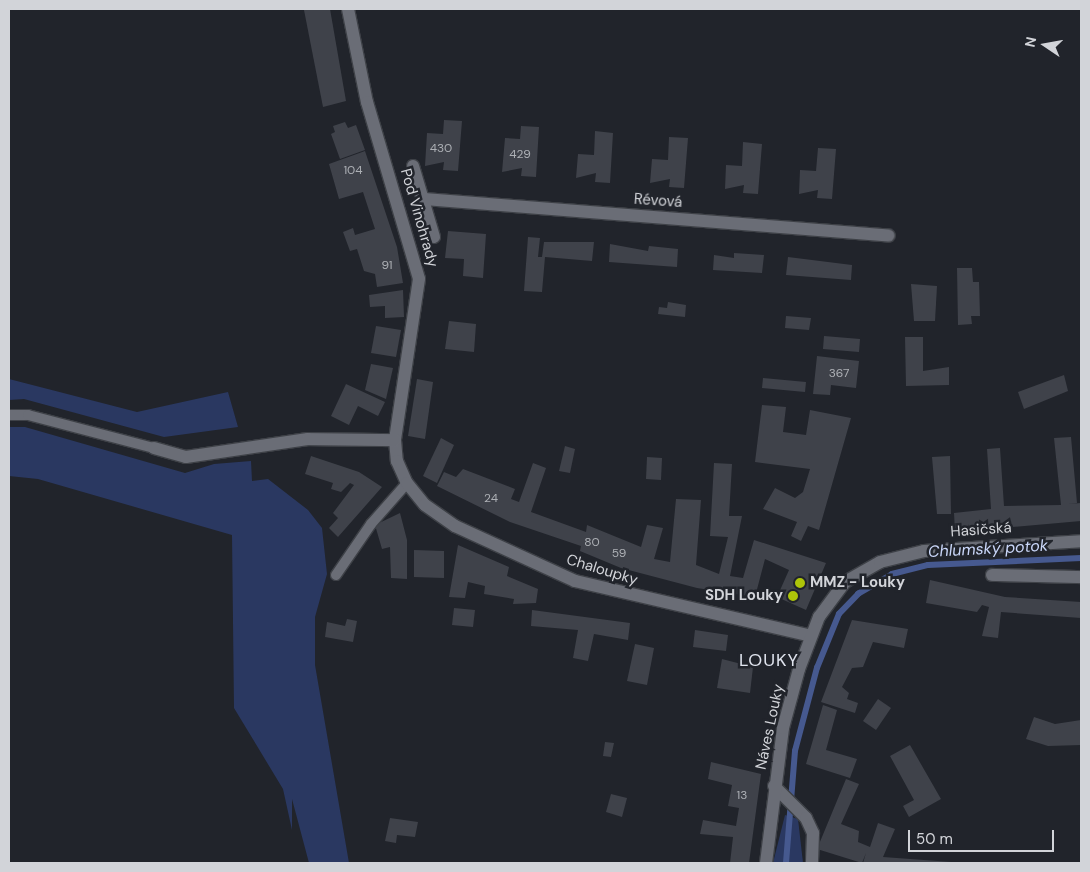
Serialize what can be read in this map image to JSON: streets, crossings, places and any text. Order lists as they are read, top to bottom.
{
  "streets": {
    "street": [
      "Révová",
      "Pod Vinohrady",
      "Hasičská",
      "Chaloupky",
      "Náves Louky"
    ]
  },
  "crossings": [
    ["Pod Vinohrady", "Chaloupky"],
    ["Hasičská", "Náves Louky"],
    ["Chaloupky", "Náves Louky"]
  ],
  "districts": ["LOUKY"],
  "water": ["Chlumský potok"],
  "places": ["MMZ - Louky", "SDH Louky"],
  "house_numbers": [
    "430",
    "429",
    "104",
    "91",
    "367",
    "24",
    "80",
    "59",
    "13"
  ],
  "scale_bar": "50 m",
  "north": "left"
}
